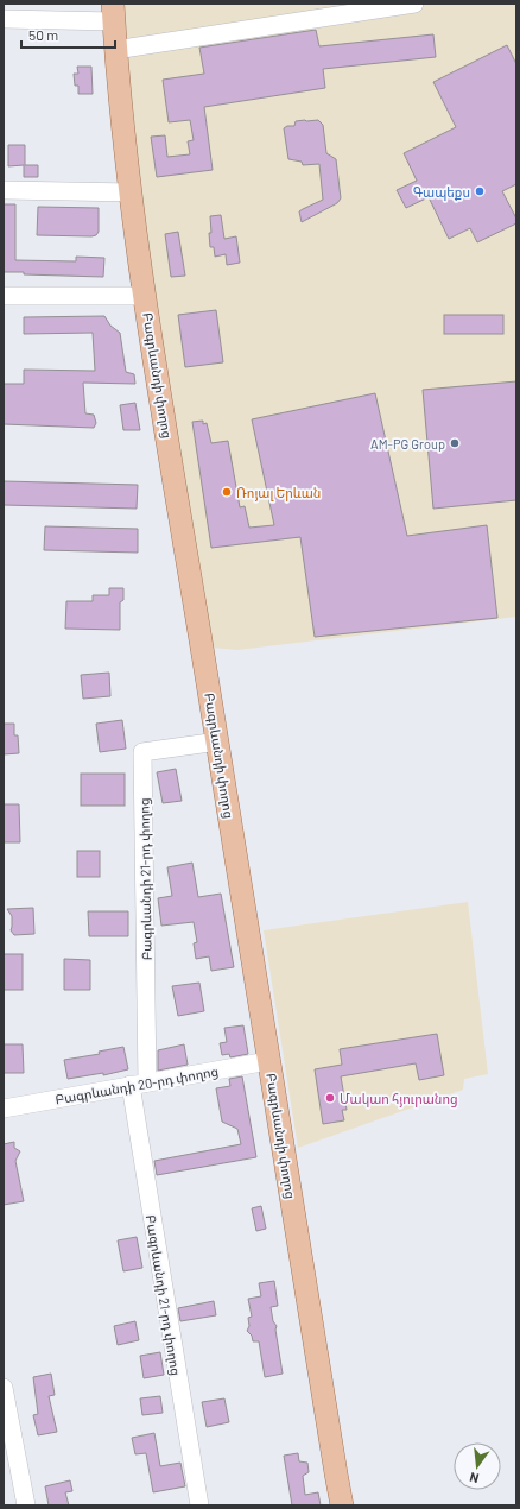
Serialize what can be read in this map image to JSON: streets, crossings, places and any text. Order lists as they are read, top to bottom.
{
  "streets": {
    "main road": ["Բագրևանդի փողոց"],
    "street": ["Բագրևանդի 21-րդ փողոց", "Բագրևանդի 20-րդ փողոց"]
  },
  "crossings": [
    ["Բագրևանդի փողոց", "Բագրևանդի 21-րդ փողոց"],
    ["Բագրևանդի փողոց", "Բագրևանդի 20-րդ փողոց"],
    ["Բագրևանդի 21-րդ փողոց", "Բագրևանդի 20-րդ փողոց"]
  ],
  "places": [
    "Գապեքս",
    "AM-PG Group",
    "Ռոյալ Երևան",
    "Մակաո հյուրանոց"
  ],
  "scale_bar": "50 m",
  "north": "bottom"
}
